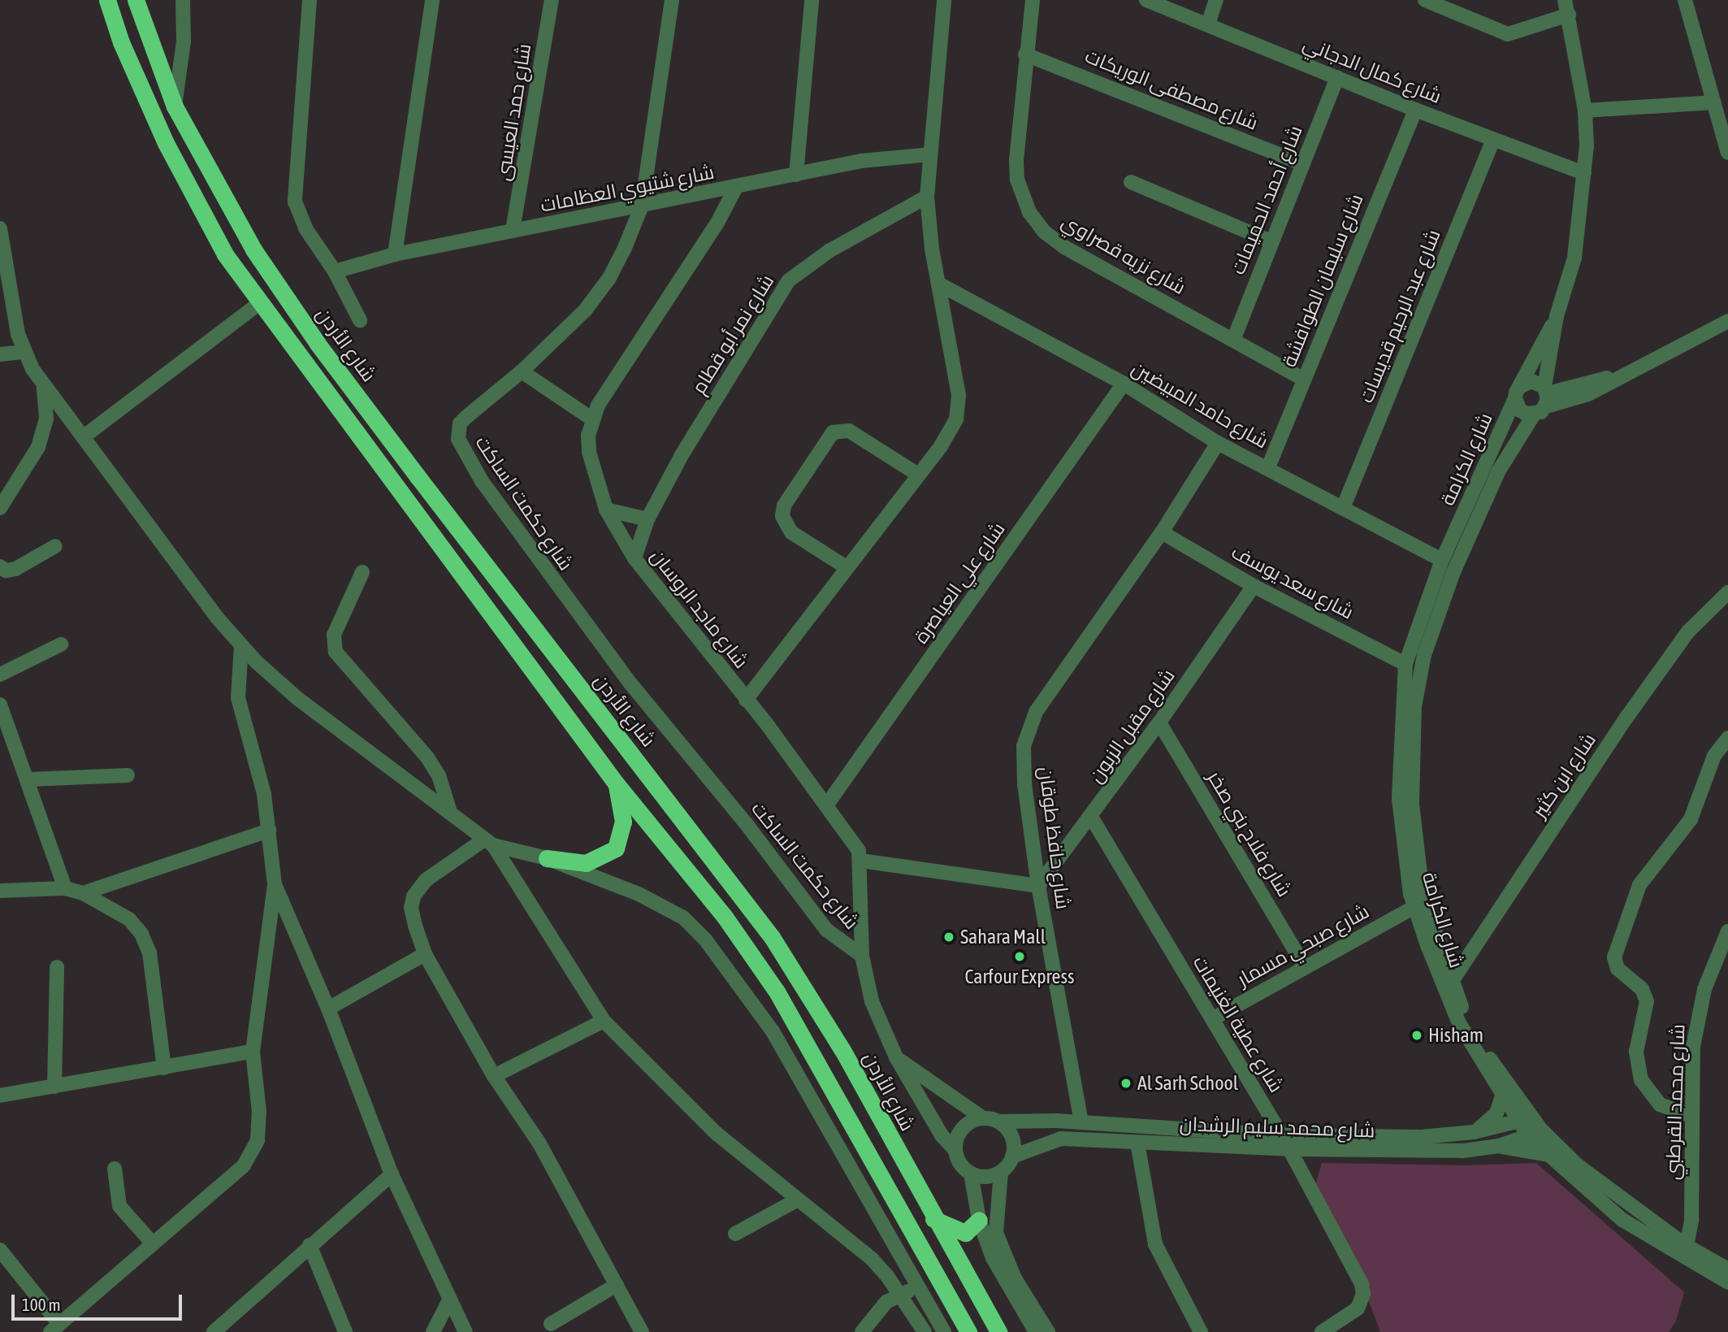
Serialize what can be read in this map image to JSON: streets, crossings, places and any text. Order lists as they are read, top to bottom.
{
  "streets": {
    "highway": ["شارع الأردن"],
    "street": [
      "شارع كمال الدجاني",
      "شارع مصطفى الوريكات",
      "شارع حمد العيسى",
      "شارع شتيوي العظامات",
      "شارع أحمد الحميمات",
      "شارع نزيه قصراوي",
      "شارع سليمان الطوافشة",
      "شارع عبد الرحيم قديسات",
      "شارع نمر أبو قطام",
      "شارع حامد المبيضين",
      "شارع الكرامة",
      "شارع حكمت الساكت",
      "شارع سعد يوسف",
      "شارع علي العياصرة",
      "شارع ماجد الروسان",
      "شارع مقبل الزبون",
      "شارع ابن كثير",
      "شارع فلاح بني صخر",
      "شارع حافظ طوقان",
      "شارع صبحي مسمار",
      "شارع عطية الغنيمات",
      "شارع محمد القرطبي",
      "شارع محمد سليم الرشدان"
    ]
  },
  "crossings": [
    ["شارع كمال الدجاني", "شارع أحمد الحميمات"],
    ["شارع كمال الدجاني", "شارع سليمان الطوافشة"],
    ["شارع كمال الدجاني", "شارع عبد الرحيم قديسات"],
    ["شارع كمال الدجاني", "شارع الكرامة"],
    ["شارع مصطفى الوريكات", "شارع أحمد الحميمات"],
    ["شارع مصطفى الوريكات", "شارع نزيه قصراوي"],
    ["شارع حمد العيسى", "شارع شتيوي العظامات"],
    ["شارع شتيوي العظامات", "شارع حكمت الساكت"],
    ["شارع شتيوي العظامات", "شارع ماجد الروسان"],
    ["شارع أحمد الحميمات", "شارع نزيه قصراوي"],
    ["شارع نزيه قصراوي", "شارع سليمان الطوافشة"],
    ["شارع سليمان الطوافشة", "شارع حامد المبيضين"],
    ["شارع عبد الرحيم قديسات", "شارع حامد المبيضين"],
    ["شارع نمر أبو قطام", "شارع ماجد الروسان"],
    ["شارع حامد المبيضين", "شارع الكرامة"],
    ["شارع حامد المبيضين", "شارع علي العياصرة"],
    ["شارع حامد المبيضين", "شارع حافظ طوقان"],
    ["شارع الكرامة", "شارع سعد يوسف"],
    ["شارع الكرامة", "شارع ابن كثير"],
    ["شارع الكرامة", "شارع صبحي مسمار"],
    ["شارع الكرامة", "شارع محمد القرطبي"],
    ["شارع الكرامة", "شارع محمد سليم الرشدان"],
    ["شارع حكمت الساكت", "شارع ماجد الروسان"],
    ["شارع سعد يوسف", "شارع مقبل الزبون"],
    ["شارع سعد يوسف", "شارع حافظ طوقان"],
    ["شارع علي العياصرة", "شارع ماجد الروسان"],
    ["شارع ماجد الروسان", "شارع محمد سليم الرشدان"],
    ["شارع مقبل الزبون", "شارع فلاح بني صخر"],
    ["شارع مقبل الزبون", "شارع حافظ طوقان"],
    ["شارع مقبل الزبون", "شارع عطية الغنيمات"],
    ["شارع فلاح بني صخر", "شارع صبحي مسمار"],
    ["شارع حافظ طوقان", "شارع محمد سليم الرشدان"],
    ["شارع صبحي مسمار", "شارع عطية الغنيمات"],
    ["شارع عطية الغنيمات", "شارع محمد سليم الرشدان"]
  ],
  "places": [
    "Sahara Mall",
    "Carfour Express",
    "Hisham",
    "Al Sarh School"
  ],
  "scale_bar": "100 m"
}
